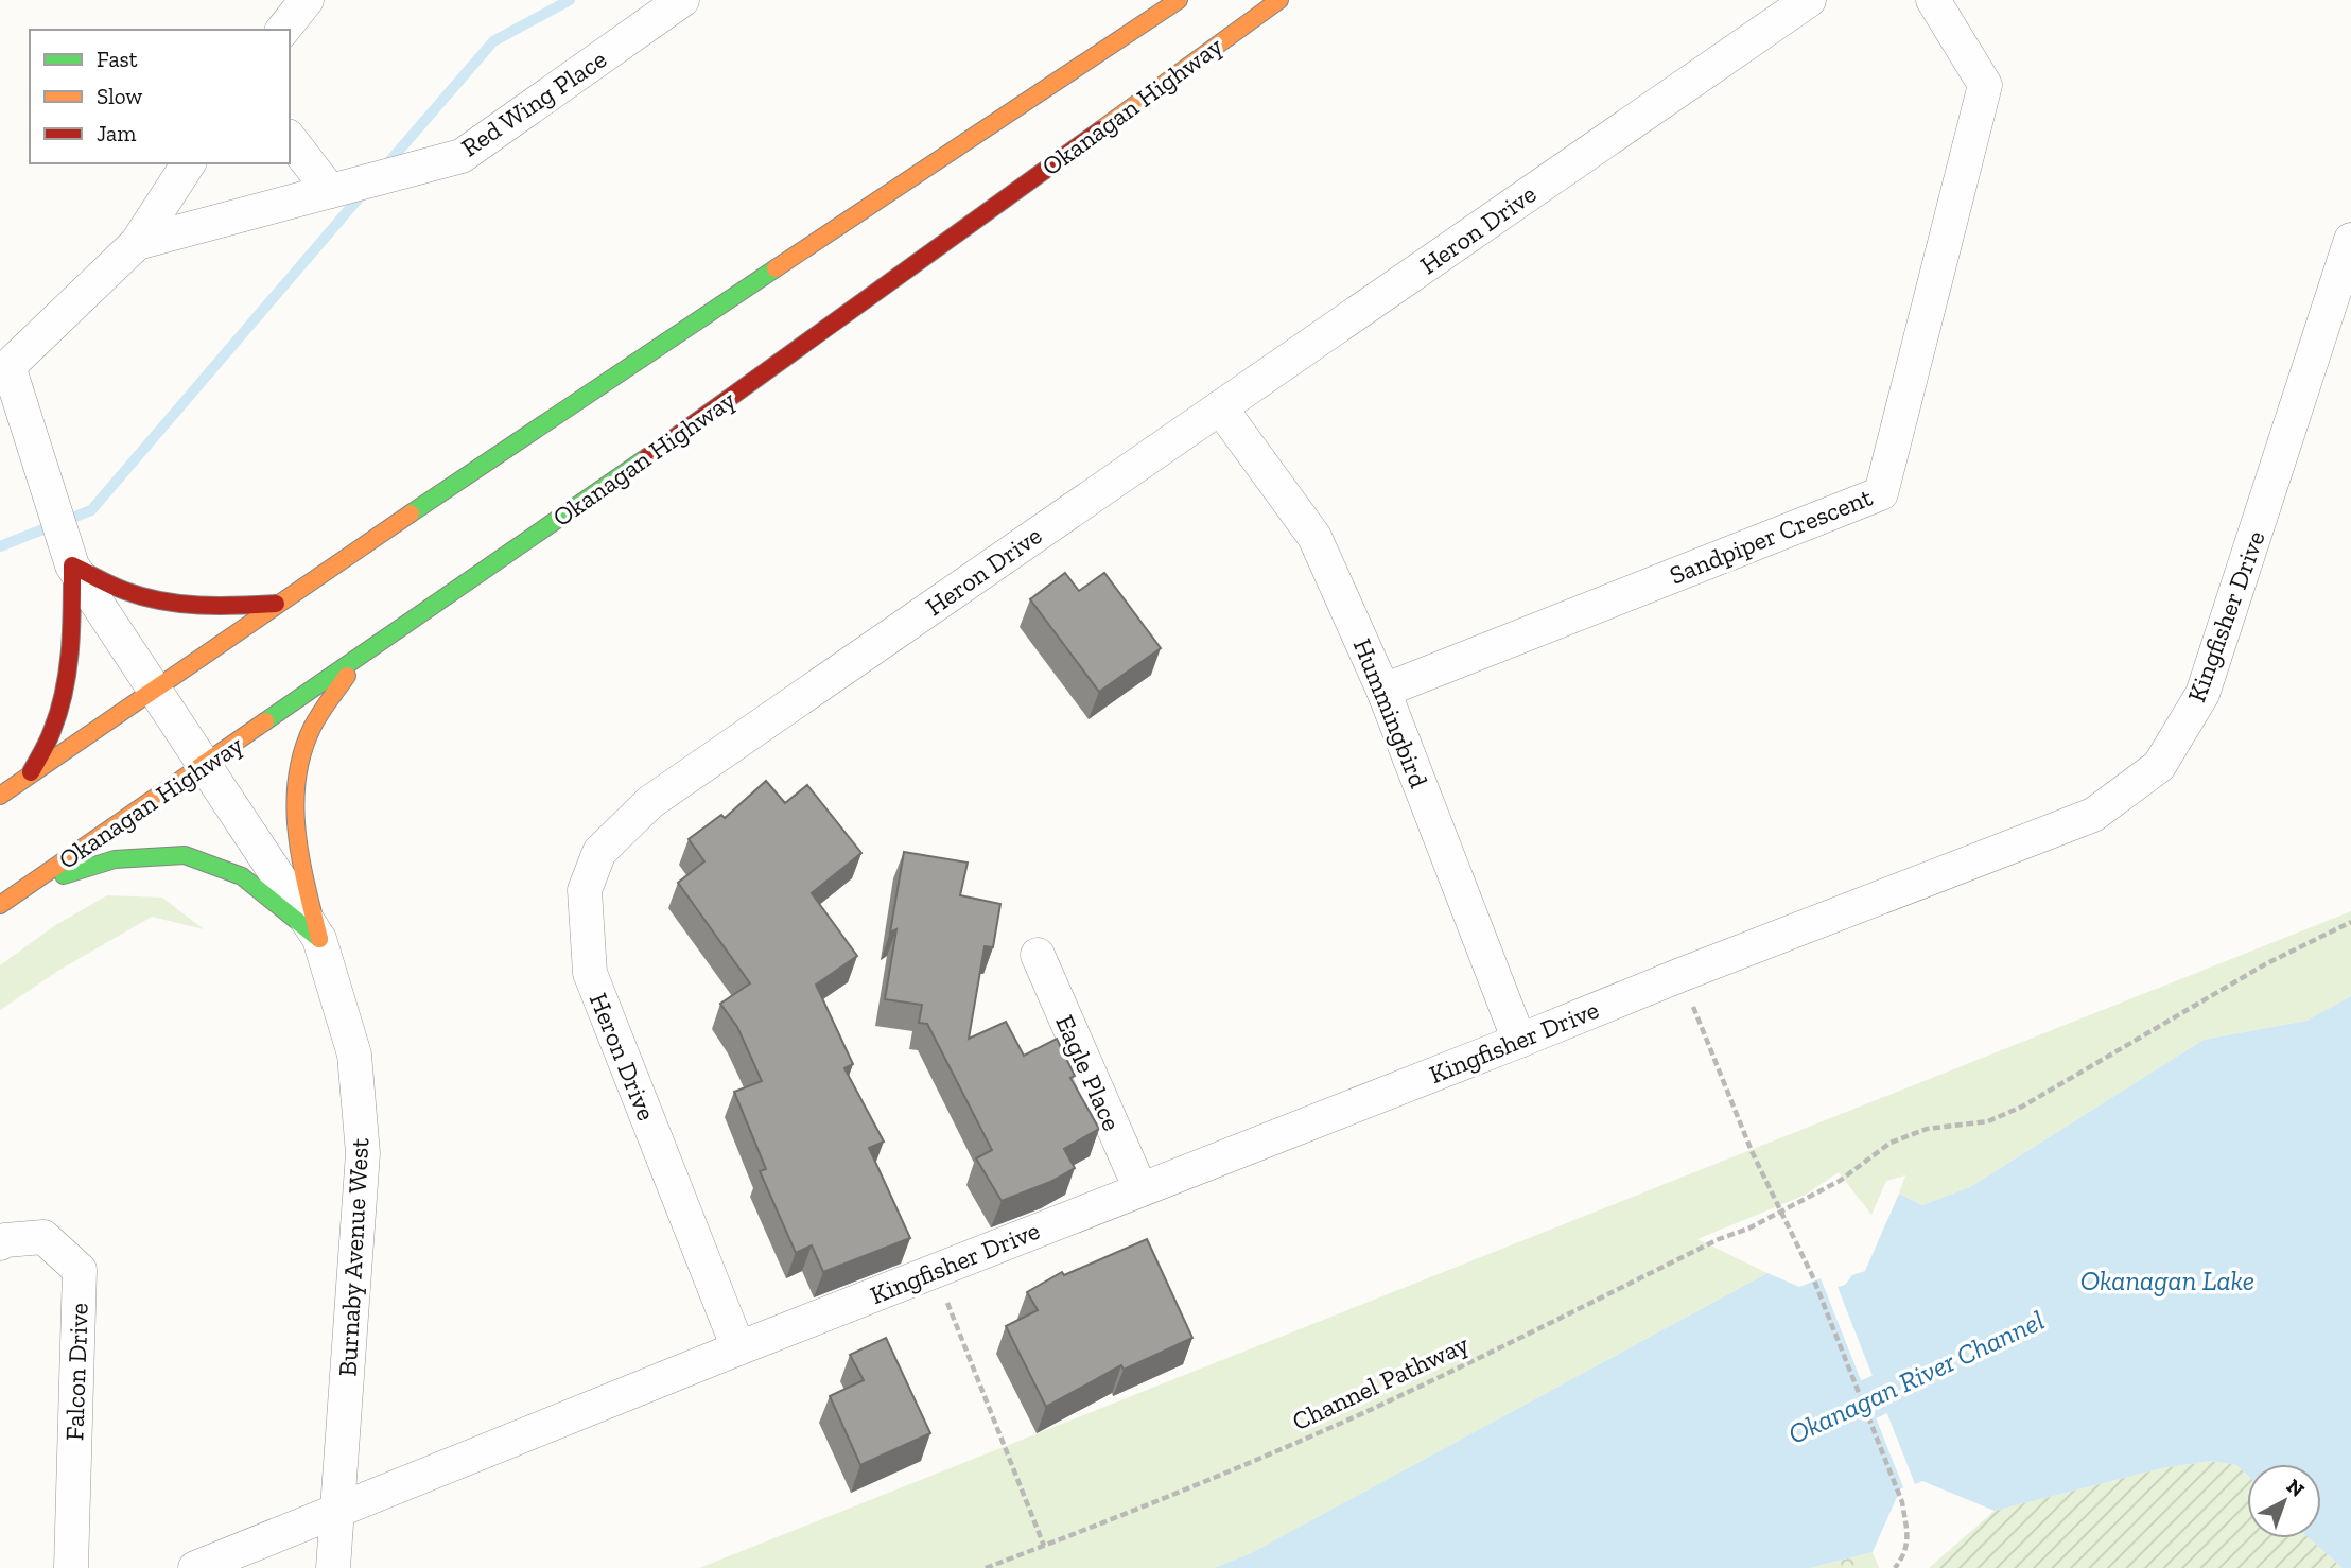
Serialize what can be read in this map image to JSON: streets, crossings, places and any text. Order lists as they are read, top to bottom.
{
  "streets": {
    "highway": ["Okanagan Highway"],
    "street": [
      "Red Wing Place",
      "Heron Drive",
      "Sandpiper Crescent",
      "Kingfisher Drive",
      "Hummingbird",
      "Eagle Place",
      "Burnaby Avenue West",
      "Falcon Drive"
    ],
    "path": ["Channel Pathway"]
  },
  "crossings": [
    ["Okanagan Highway", "Burnaby Avenue West"],
    ["Heron Drive", "Kingfisher Drive"],
    ["Heron Drive", "Hummingbird"],
    ["Sandpiper Crescent", "Hummingbird"],
    ["Kingfisher Drive", "Hummingbird"],
    ["Kingfisher Drive", "Eagle Place"],
    ["Kingfisher Drive", "Burnaby Avenue West"]
  ],
  "water": ["Okanagan Lake", "Okanagan River Channel"],
  "legend": ["Fast", "Slow", "Jam"],
  "north": "top right"
}
